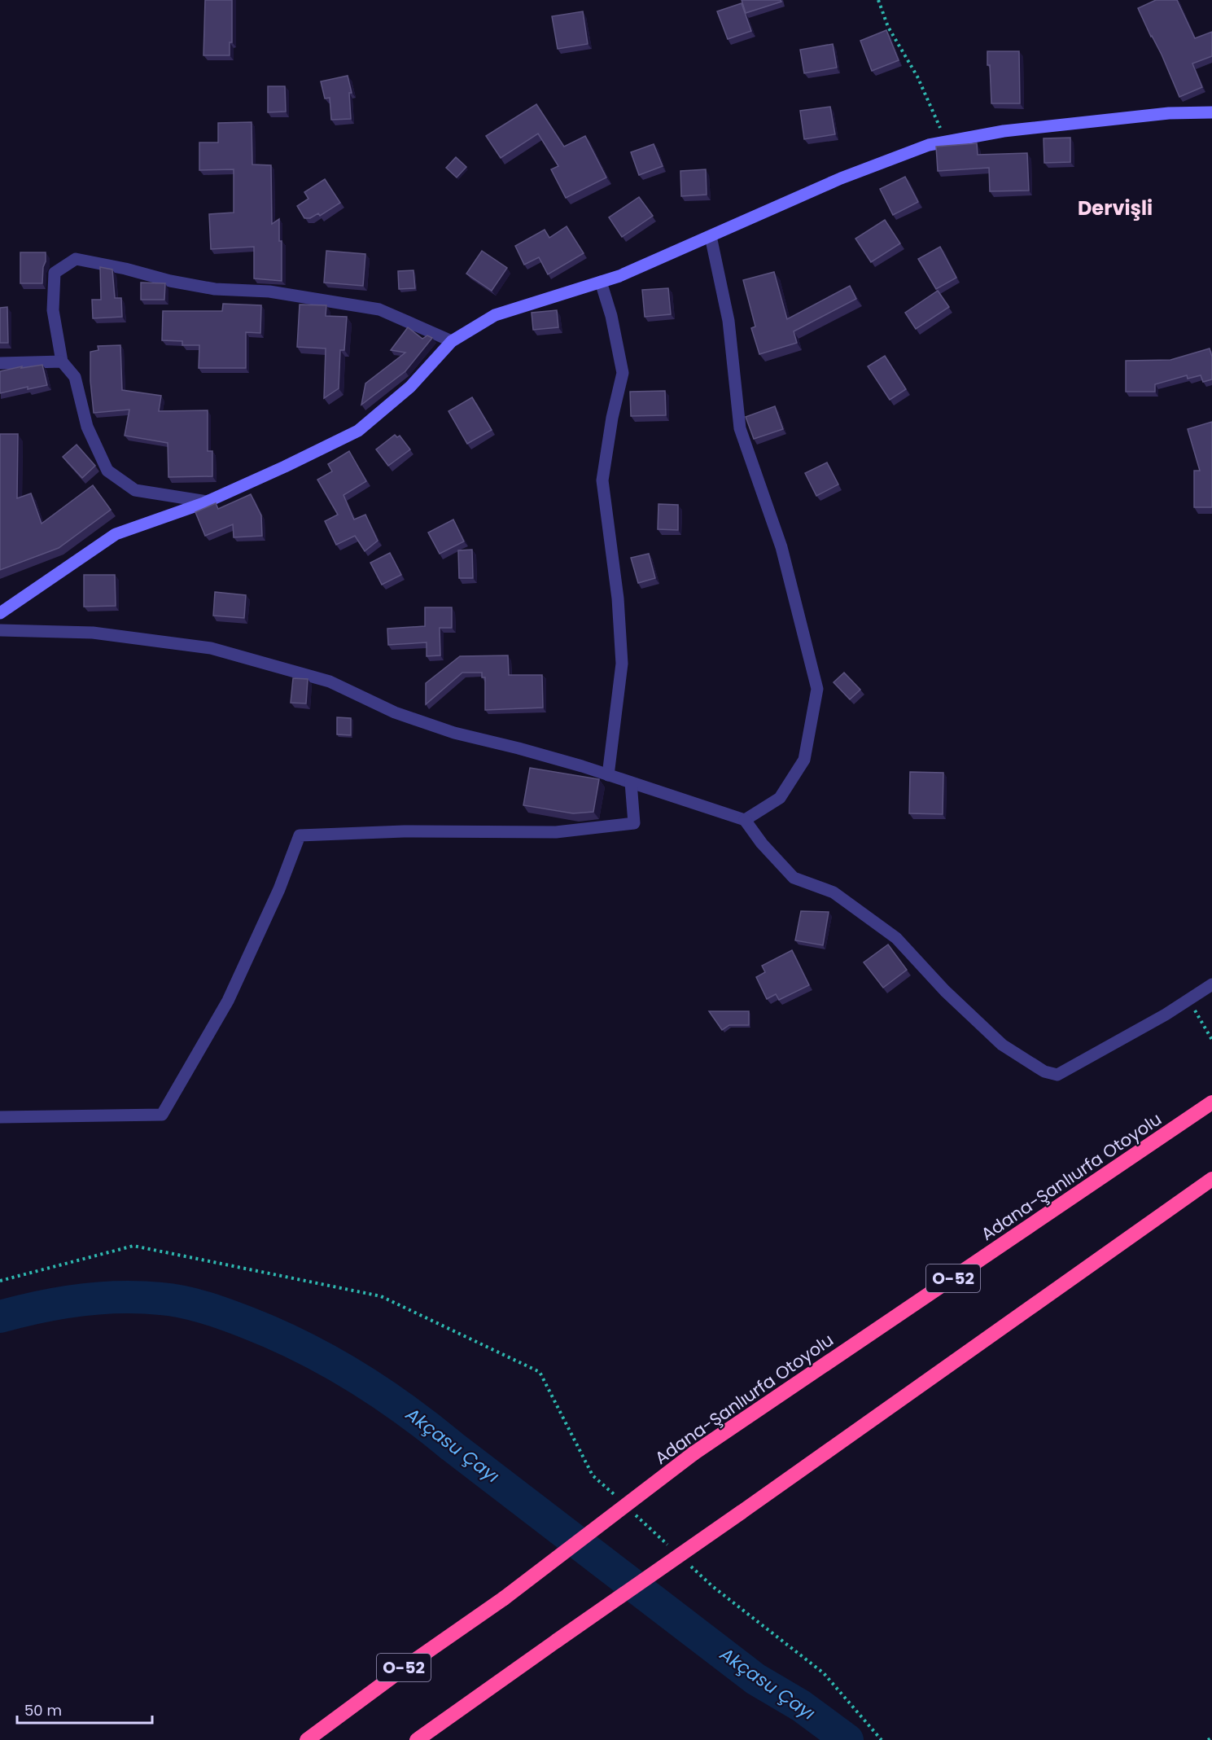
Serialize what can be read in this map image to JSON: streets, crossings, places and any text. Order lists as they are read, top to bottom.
{
  "streets": {
    "highway": ["Adana-Şanlıurfa Otoyolu", "O-52"]
  },
  "districts": ["Dervişli"],
  "water": ["Akçasu Çayı"],
  "scale_bar": "50 m"
}
